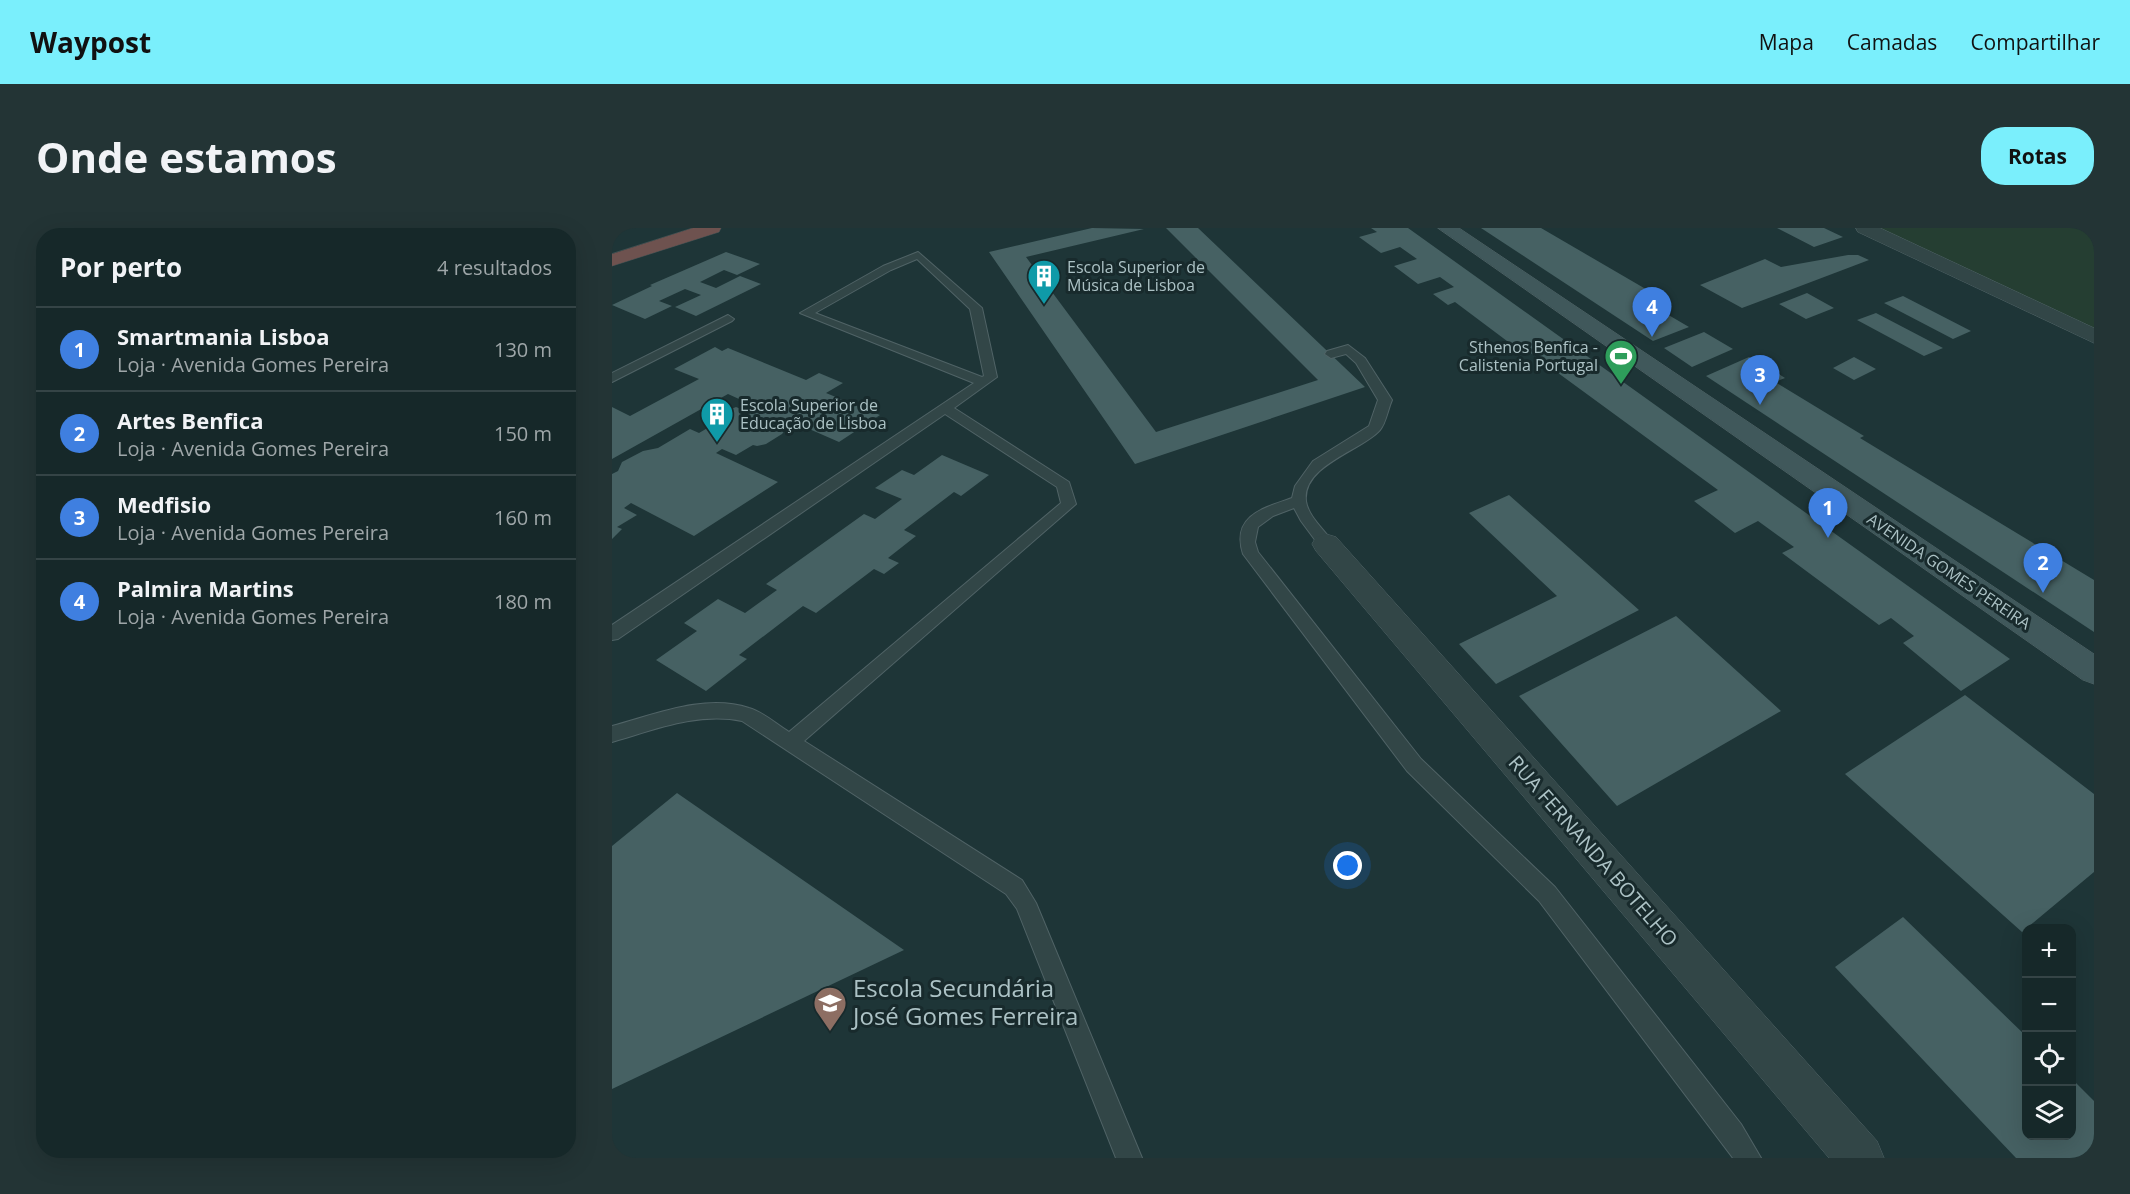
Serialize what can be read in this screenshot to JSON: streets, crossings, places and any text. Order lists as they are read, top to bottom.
{
  "streets": {
    "street": ["AVENIDA GOMES PEREIRA", "RUA FERNANDA BOTELHO"]
  },
  "places": {
    "building": ["Escola Superior de Música de Lisboa", "Escola Superior de Educação de Lisboa"],
    "sports": ["Sthenos Benfica - Calistenia Portugal"],
    "school or university": ["Escola Secundária José Gomes Ferreira"]
  },
  "page": {
    "header": "Waypost",
    "nav": ["Mapa", "Camadas", "Compartilhar"],
    "buttons": "Rotas",
    "title": "Onde estamos",
    "heading": ["Por perto", "4 resultados"],
    "pins": [
      "4",
      "3",
      "1",
      "2"
    ],
    "list": [
      {
        "mark": "1",
        "name": "Smartmania Lisboa",
        "note": "Loja · Avenida Gomes Pereira",
        "value": "130 m"
      },
      {
        "mark": "2",
        "name": "Artes Benfica",
        "note": "Loja · Avenida Gomes Pereira",
        "value": "150 m"
      },
      {
        "mark": "3",
        "name": "Medfisio",
        "note": "Loja · Avenida Gomes Pereira",
        "value": "160 m"
      },
      {
        "mark": "4",
        "name": "Palmira Martins",
        "note": "Loja · Avenida Gomes Pereira",
        "value": "180 m"
      }
    ],
    "map_buttons": ["+", "−"]
  }
}
